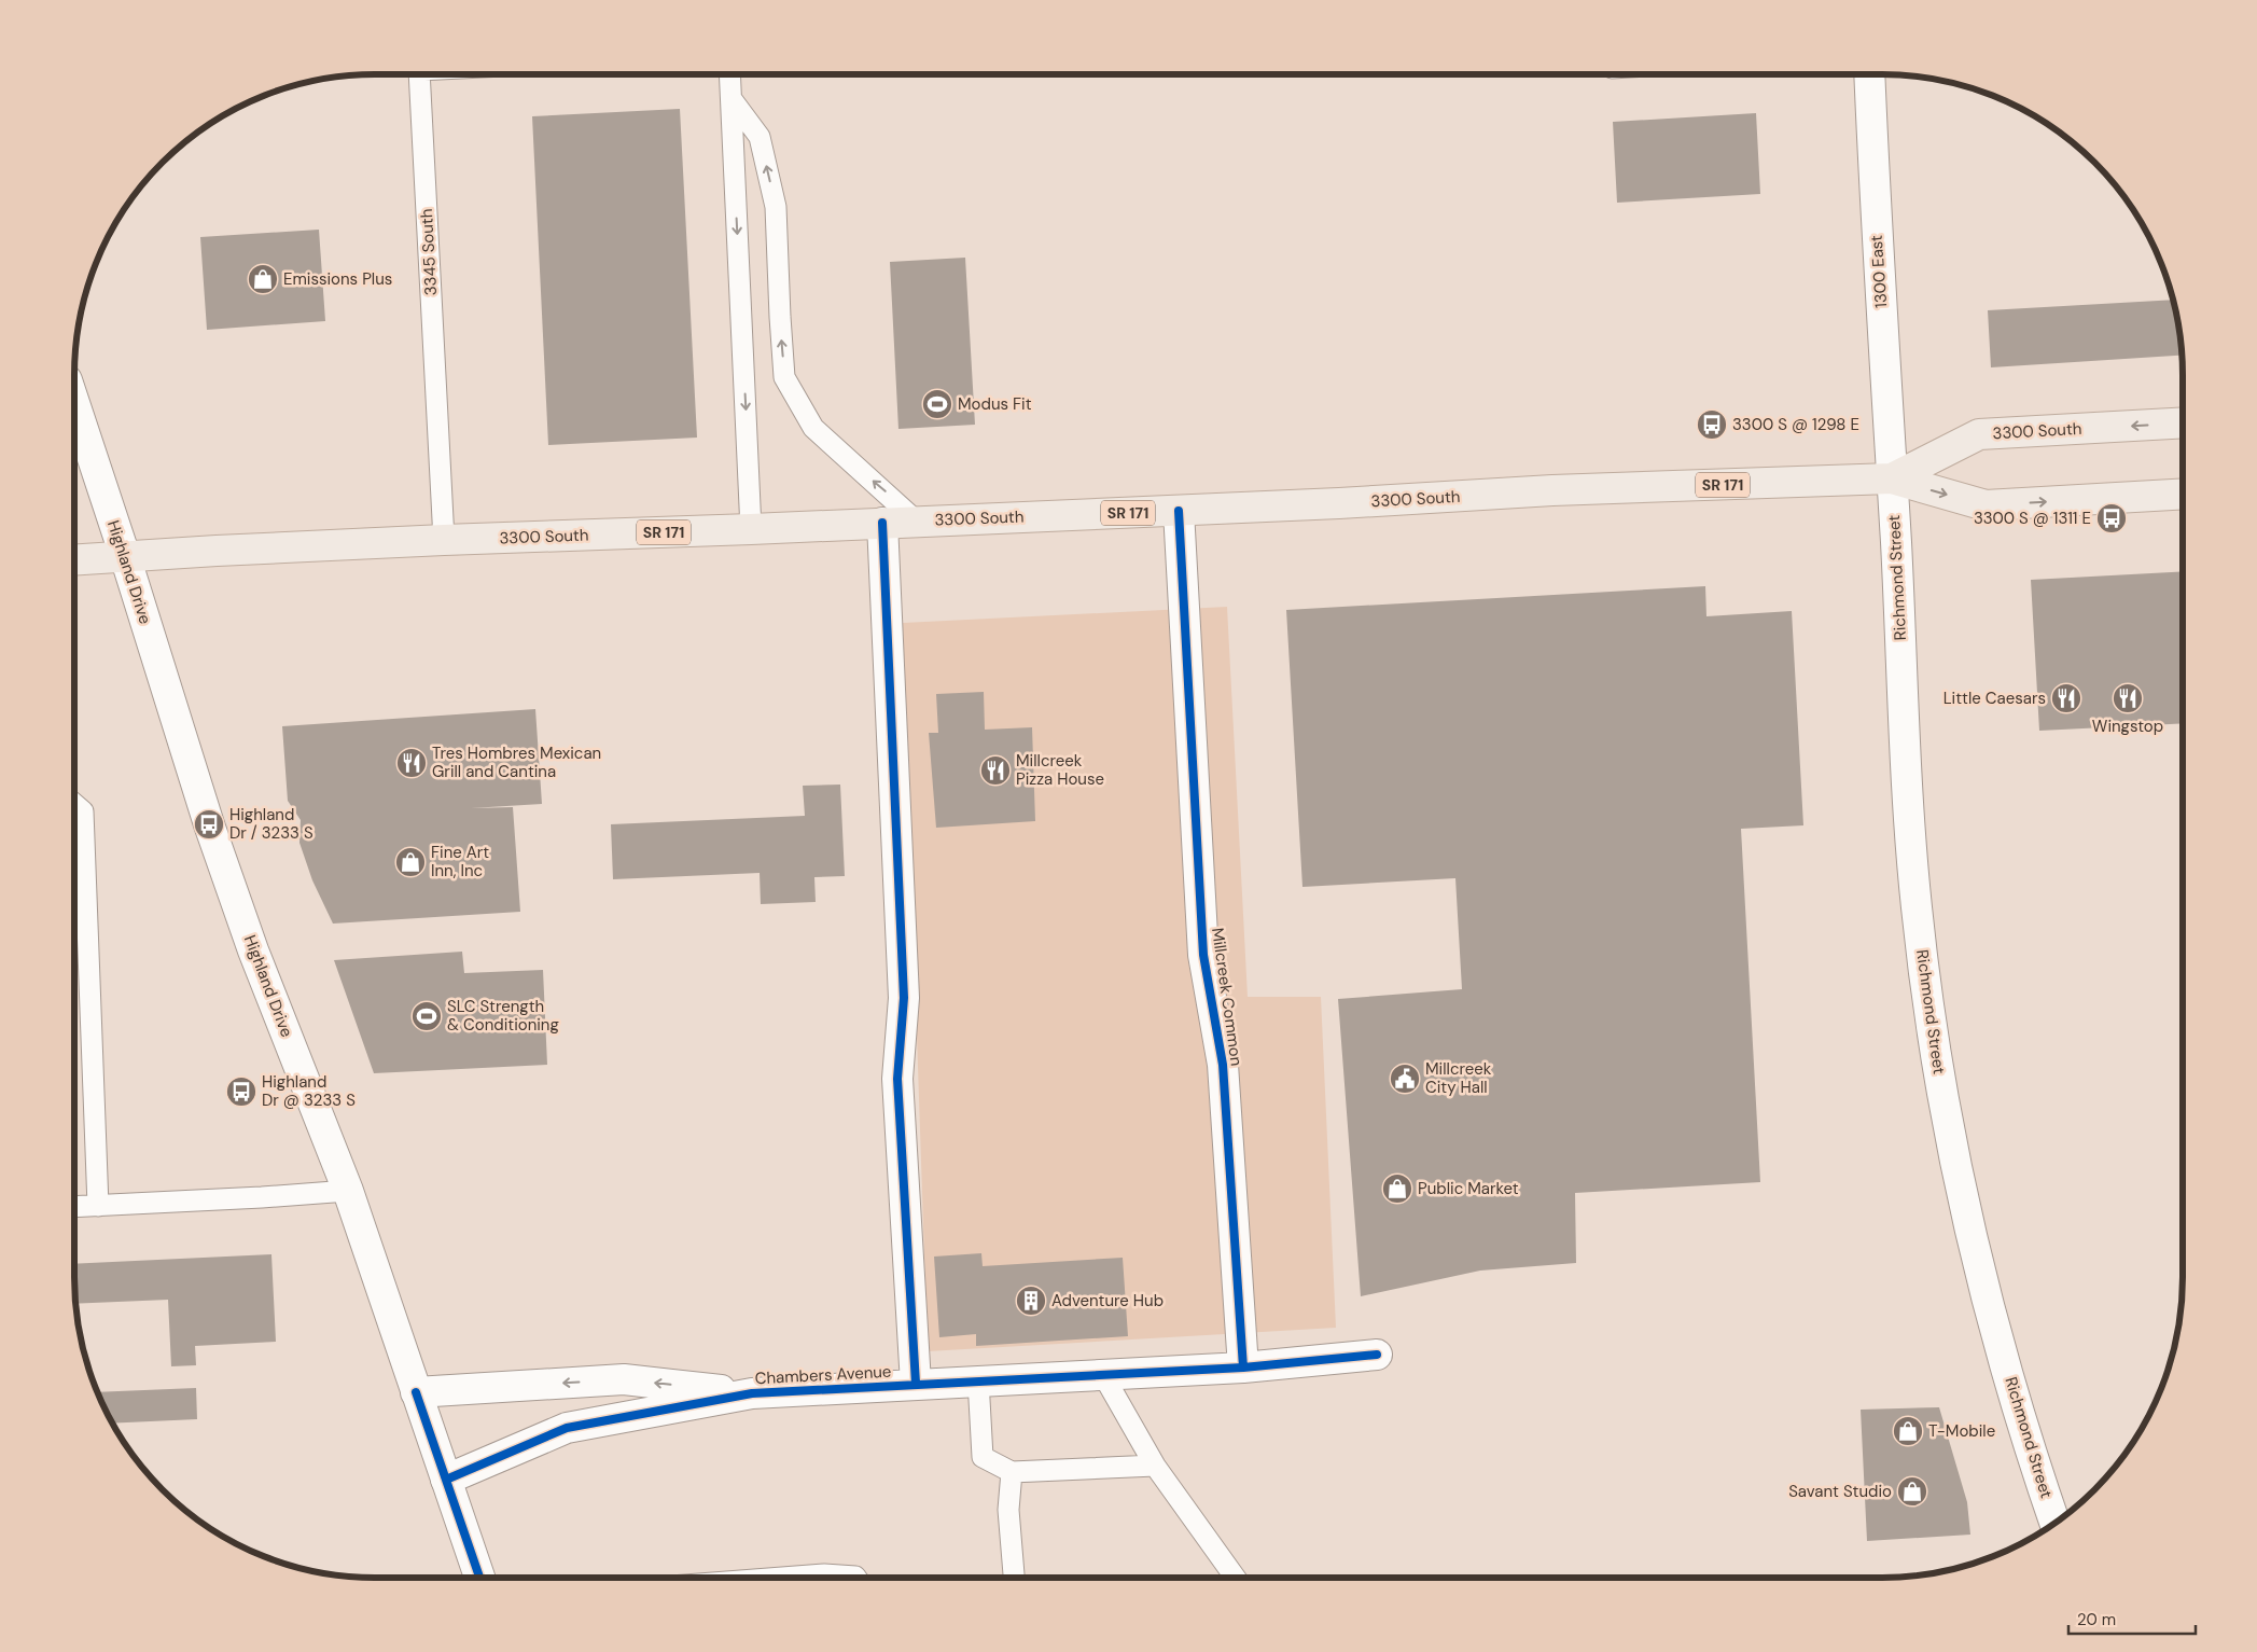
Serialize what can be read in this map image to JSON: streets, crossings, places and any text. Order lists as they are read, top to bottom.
{
  "streets": {
    "main road": ["3300 South", "SR 171"],
    "street": [
      "1300 East",
      "Highland Drive",
      "Richmond Street",
      "Millcreek Common",
      "Chambers Avenue"
    ],
    "lane": ["3345 South"]
  },
  "crossings": [
    ["3345 South", "3300 South"],
    ["1300 East", "3300 South"],
    ["1300 East", "Richmond Street"],
    ["3300 South", "Highland Drive"],
    ["3300 South", "Richmond Street"],
    ["3300 South", "Millcreek Common"],
    ["Highland Drive", "Chambers Avenue"],
    ["Millcreek Common", "Chambers Avenue"]
  ],
  "places": {
    "shop": [
      "Emissions Plus",
      "Fine Art Inn, Inc",
      "Public Market",
      "T-Mobile",
      "Savant Studio"
    ],
    "sports": ["Modus Fit", "SLC Strength & Conditioning"],
    "bus stop": [
      "3300 S @ 1298 E",
      "3300 S @ 1311 E",
      "Highland Dr / 3233 S",
      "Highland Dr @ 3233 S"
    ],
    "restaurant": [
      "Little Caesars",
      "Wingstop",
      "Tres Hombres Mexican Grill and Cantina",
      "Millcreek Pizza House"
    ],
    "public building": ["Millcreek City Hall"],
    "building": ["Adventure Hub"]
  },
  "scale_bar": "20 m"
}
